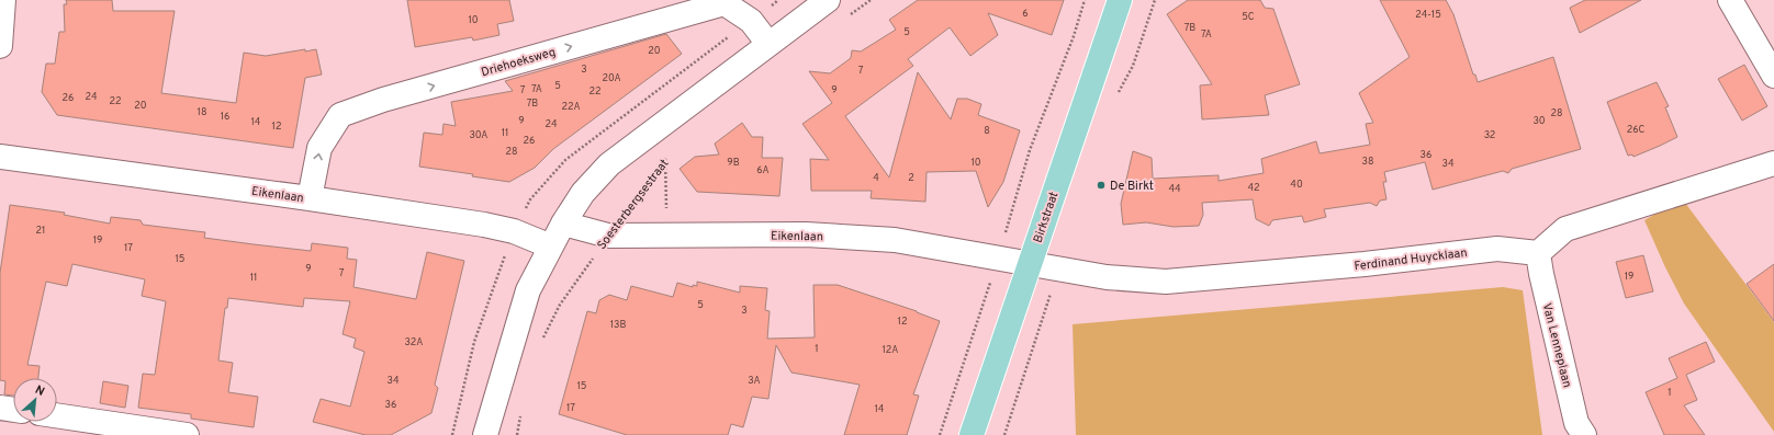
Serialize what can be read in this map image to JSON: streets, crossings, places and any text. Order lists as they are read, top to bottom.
{
  "streets": {
    "main road": ["Birkstraat"],
    "street": [
      "Driehoeksweg",
      "Eikenlaan",
      "Ferdinand Huycklaan",
      "Van Lenneplaan"
    ],
    "path": ["Soesterbergsestraat"]
  },
  "crossings": [
    ["Driehoeksweg", "Eikenlaan"],
    ["Eikenlaan", "Soesterbergsestraat"],
    ["Eikenlaan", "Birkstraat"],
    ["Eikenlaan", "Ferdinand Huycklaan"],
    ["Birkstraat", "Ferdinand Huycklaan"],
    ["Ferdinand Huycklaan", "Van Lenneplaan"]
  ],
  "places": ["De Birkt"],
  "house_numbers": [
    "6",
    "24-15",
    "5C",
    "10",
    "7B",
    "5",
    "7A",
    "20",
    "3",
    "7",
    "20A",
    "5",
    "7A",
    "7",
    "9",
    "22",
    "24",
    "26",
    "22",
    "7B",
    "20",
    "22A",
    "18",
    "28",
    "16",
    "9",
    "30",
    "14",
    "24",
    "12",
    "26C",
    "8",
    "11",
    "30A",
    "32",
    "26",
    "28",
    "36",
    "38",
    "9B",
    "10",
    "34",
    "6A",
    "4",
    "2",
    "40",
    "42",
    "44",
    "21",
    "19",
    "17",
    "15",
    "9",
    "7",
    "19",
    "11",
    "5",
    "3",
    "12",
    "13B",
    "32A",
    "1",
    "12A",
    "34",
    "3A",
    "15",
    "1",
    "36",
    "17",
    "14"
  ],
  "north": "top right"
}
